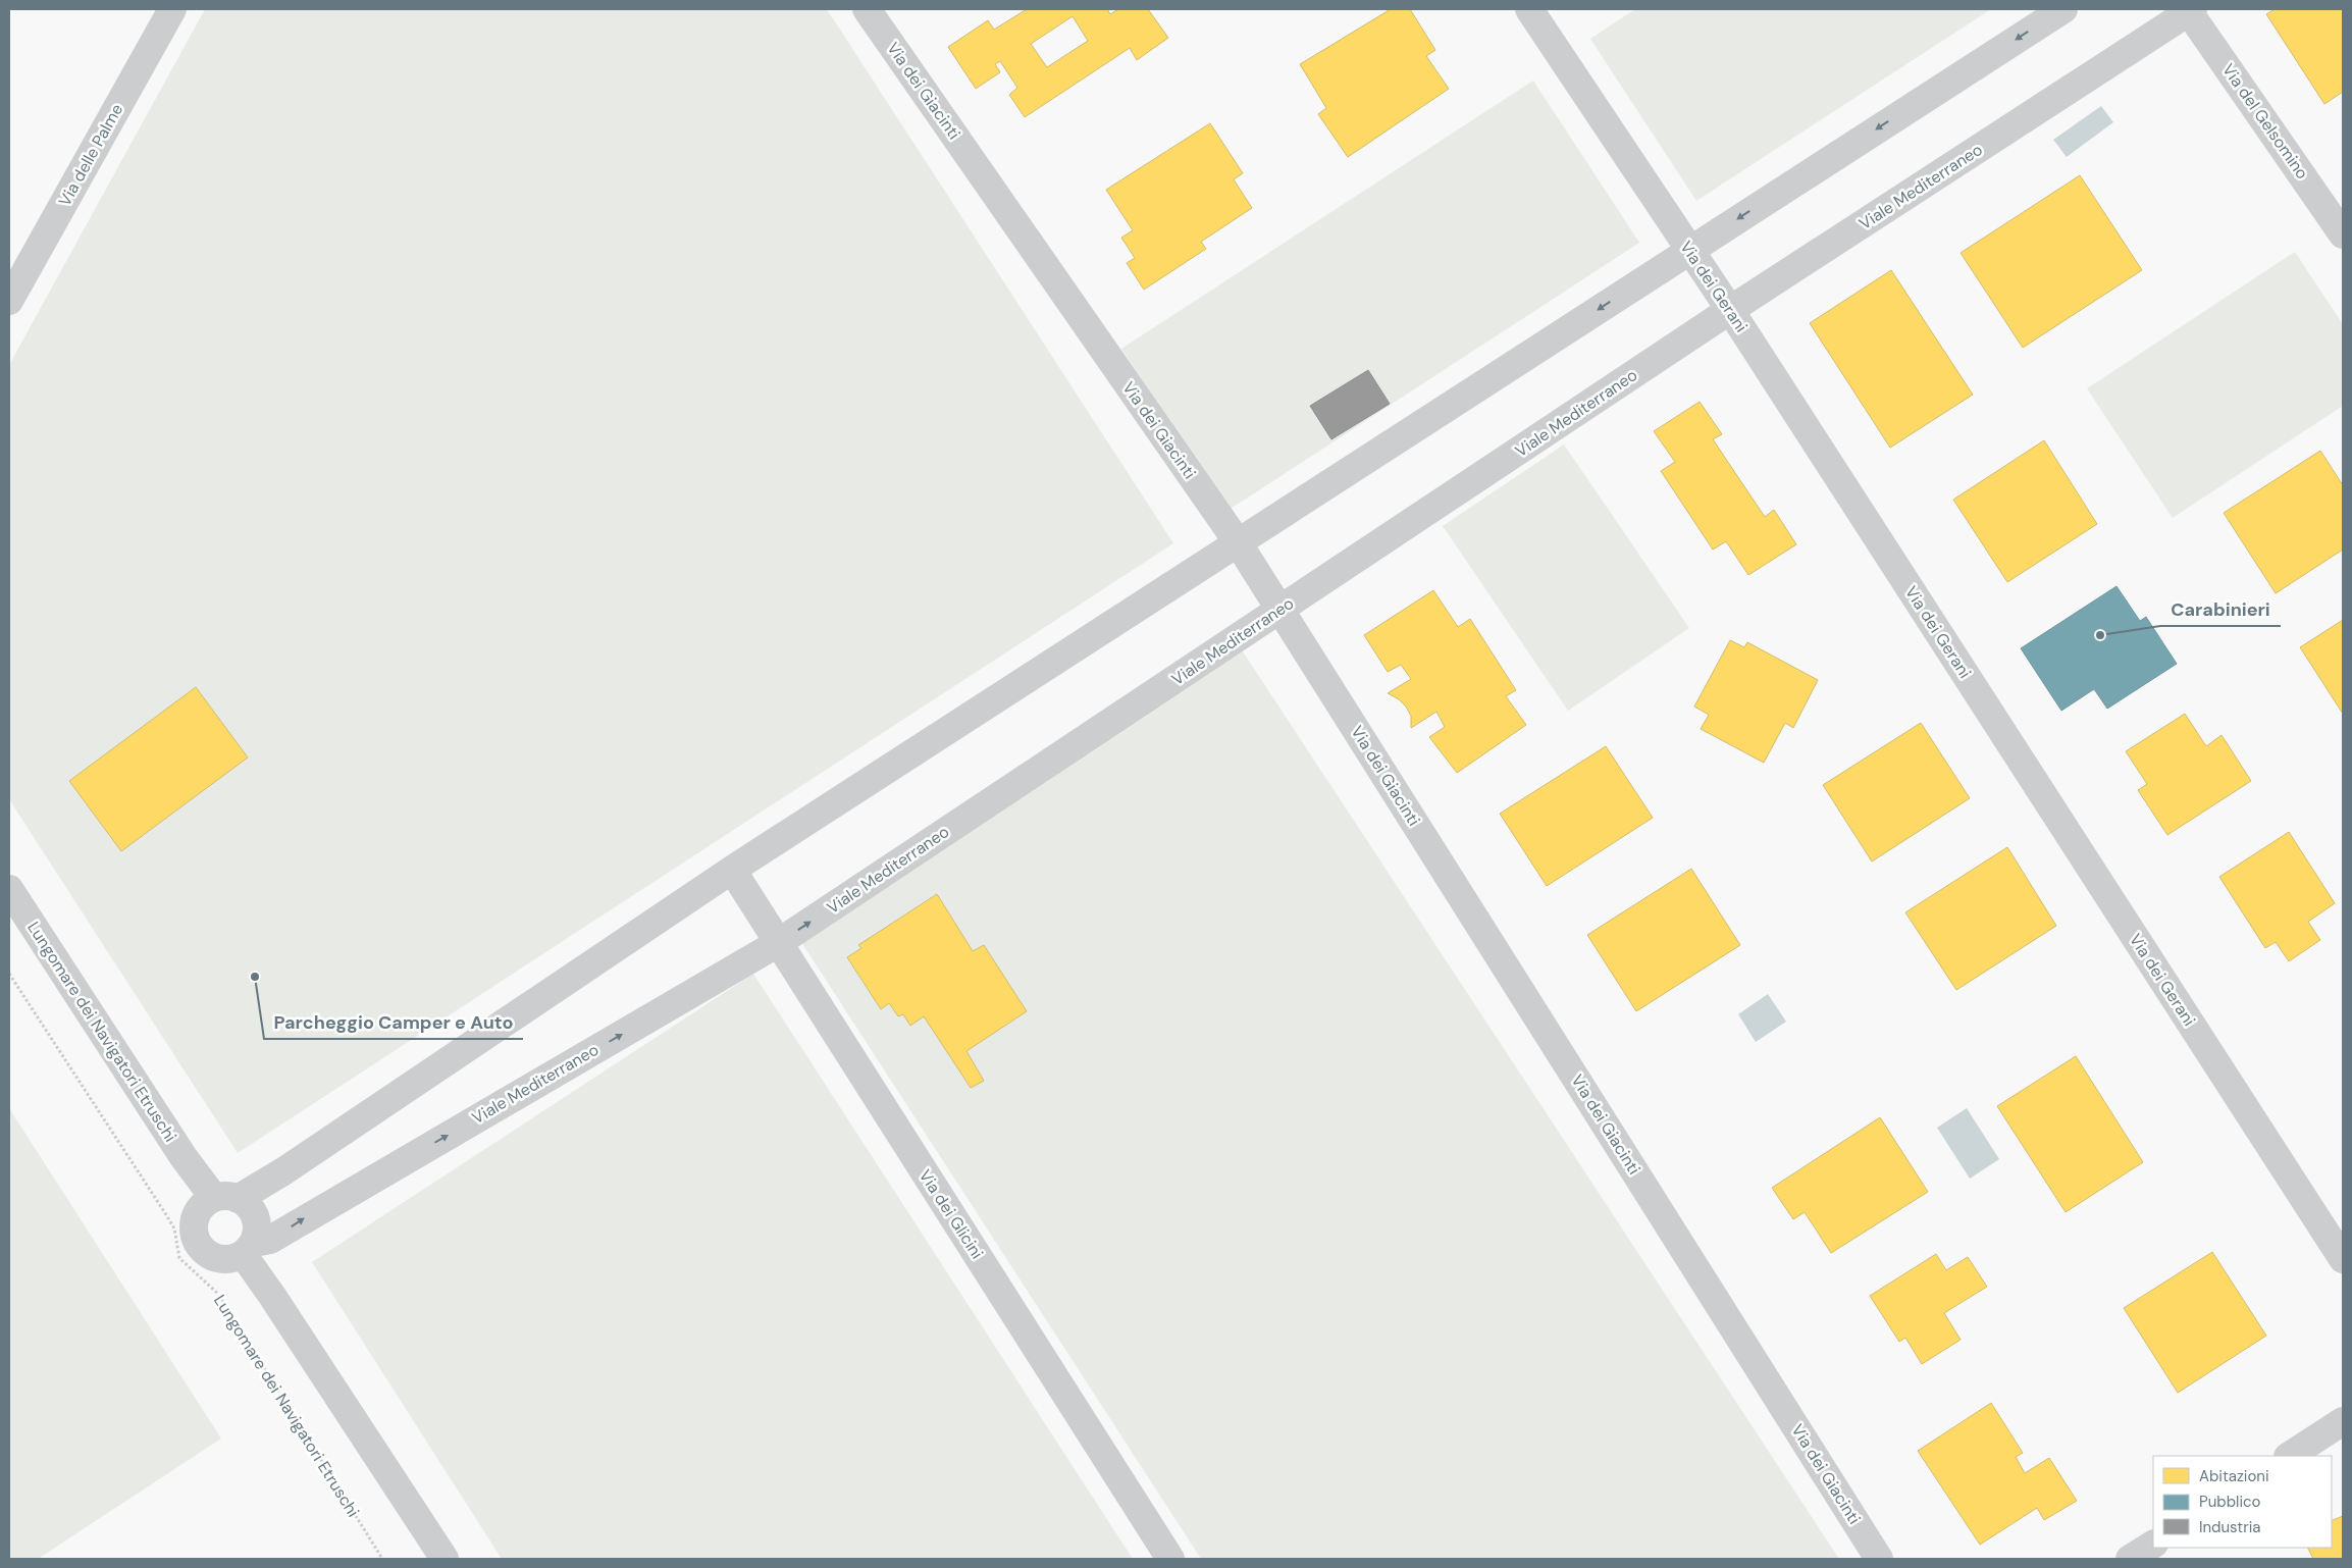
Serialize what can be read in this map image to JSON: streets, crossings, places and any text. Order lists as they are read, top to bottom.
{
  "streets": {
    "street": [
      "Via dei Giacinti",
      "Via del Gelsomino",
      "Via delle Palme",
      "Viale Mediterraneo",
      "Via dei Gerani",
      "Lungomare dei Navigatori Etruschi",
      "Via dei Glicini"
    ]
  },
  "crossings": [
    ["Via dei Giacinti", "Viale Mediterraneo"],
    ["Via del Gelsomino", "Viale Mediterraneo"],
    ["Viale Mediterraneo", "Via dei Gerani"],
    ["Viale Mediterraneo", "Lungomare dei Navigatori Etruschi"],
    ["Viale Mediterraneo", "Via dei Glicini"]
  ],
  "places": ["Carabinieri", "Parcheggio Camper e Auto"],
  "legend": ["Abitazioni", "Pubblico", "Industria"]
}
